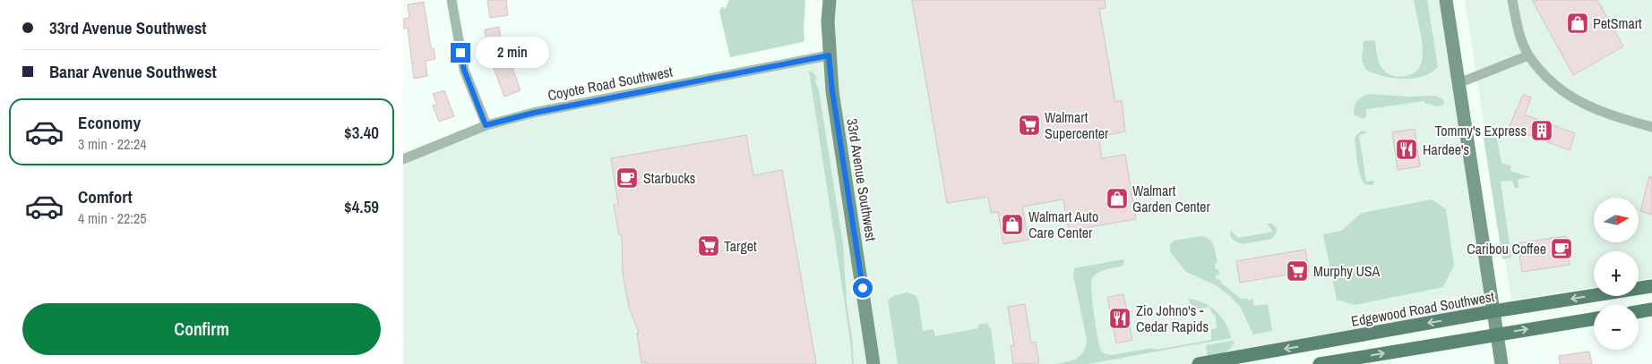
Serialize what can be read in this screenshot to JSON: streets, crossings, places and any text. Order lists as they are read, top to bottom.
{
  "streets": {
    "main road": ["Edgewood Road Southwest"],
    "street": ["Coyote Road Southwest", "33rd Avenue Southwest"]
  },
  "crossings": [
    ["Coyote Road Southwest", "33rd Avenue Southwest"]
  ],
  "places": {
    "shop": ["PetSmart", "Walmart Garden Center", "Walmart Auto Care Center"],
    "supermarket": ["Walmart Supercenter", "Target", "Murphy USA"],
    "building": ["Tommy's Express"],
    "restaurant": ["Hardee's", "Zio Johno's - Cedar Rapids"],
    "cafe": ["Starbucks", "Caribou Coffee"]
  },
  "north": "right",
  "page": {
    "banner": ["33rd Avenue Southwest", "Banar Avenue Southwest"],
    "bubble": "2 min",
    "list": [
      {
        "name": "Economy",
        "note": "3 min · 22:24",
        "value": "$3.40"
      },
      {
        "name": "Comfort",
        "note": "4 min · 22:25",
        "value": "$4.59"
      }
    ],
    "map_buttons": ["+", "−"],
    "buttons": "Confirm"
  }
}
